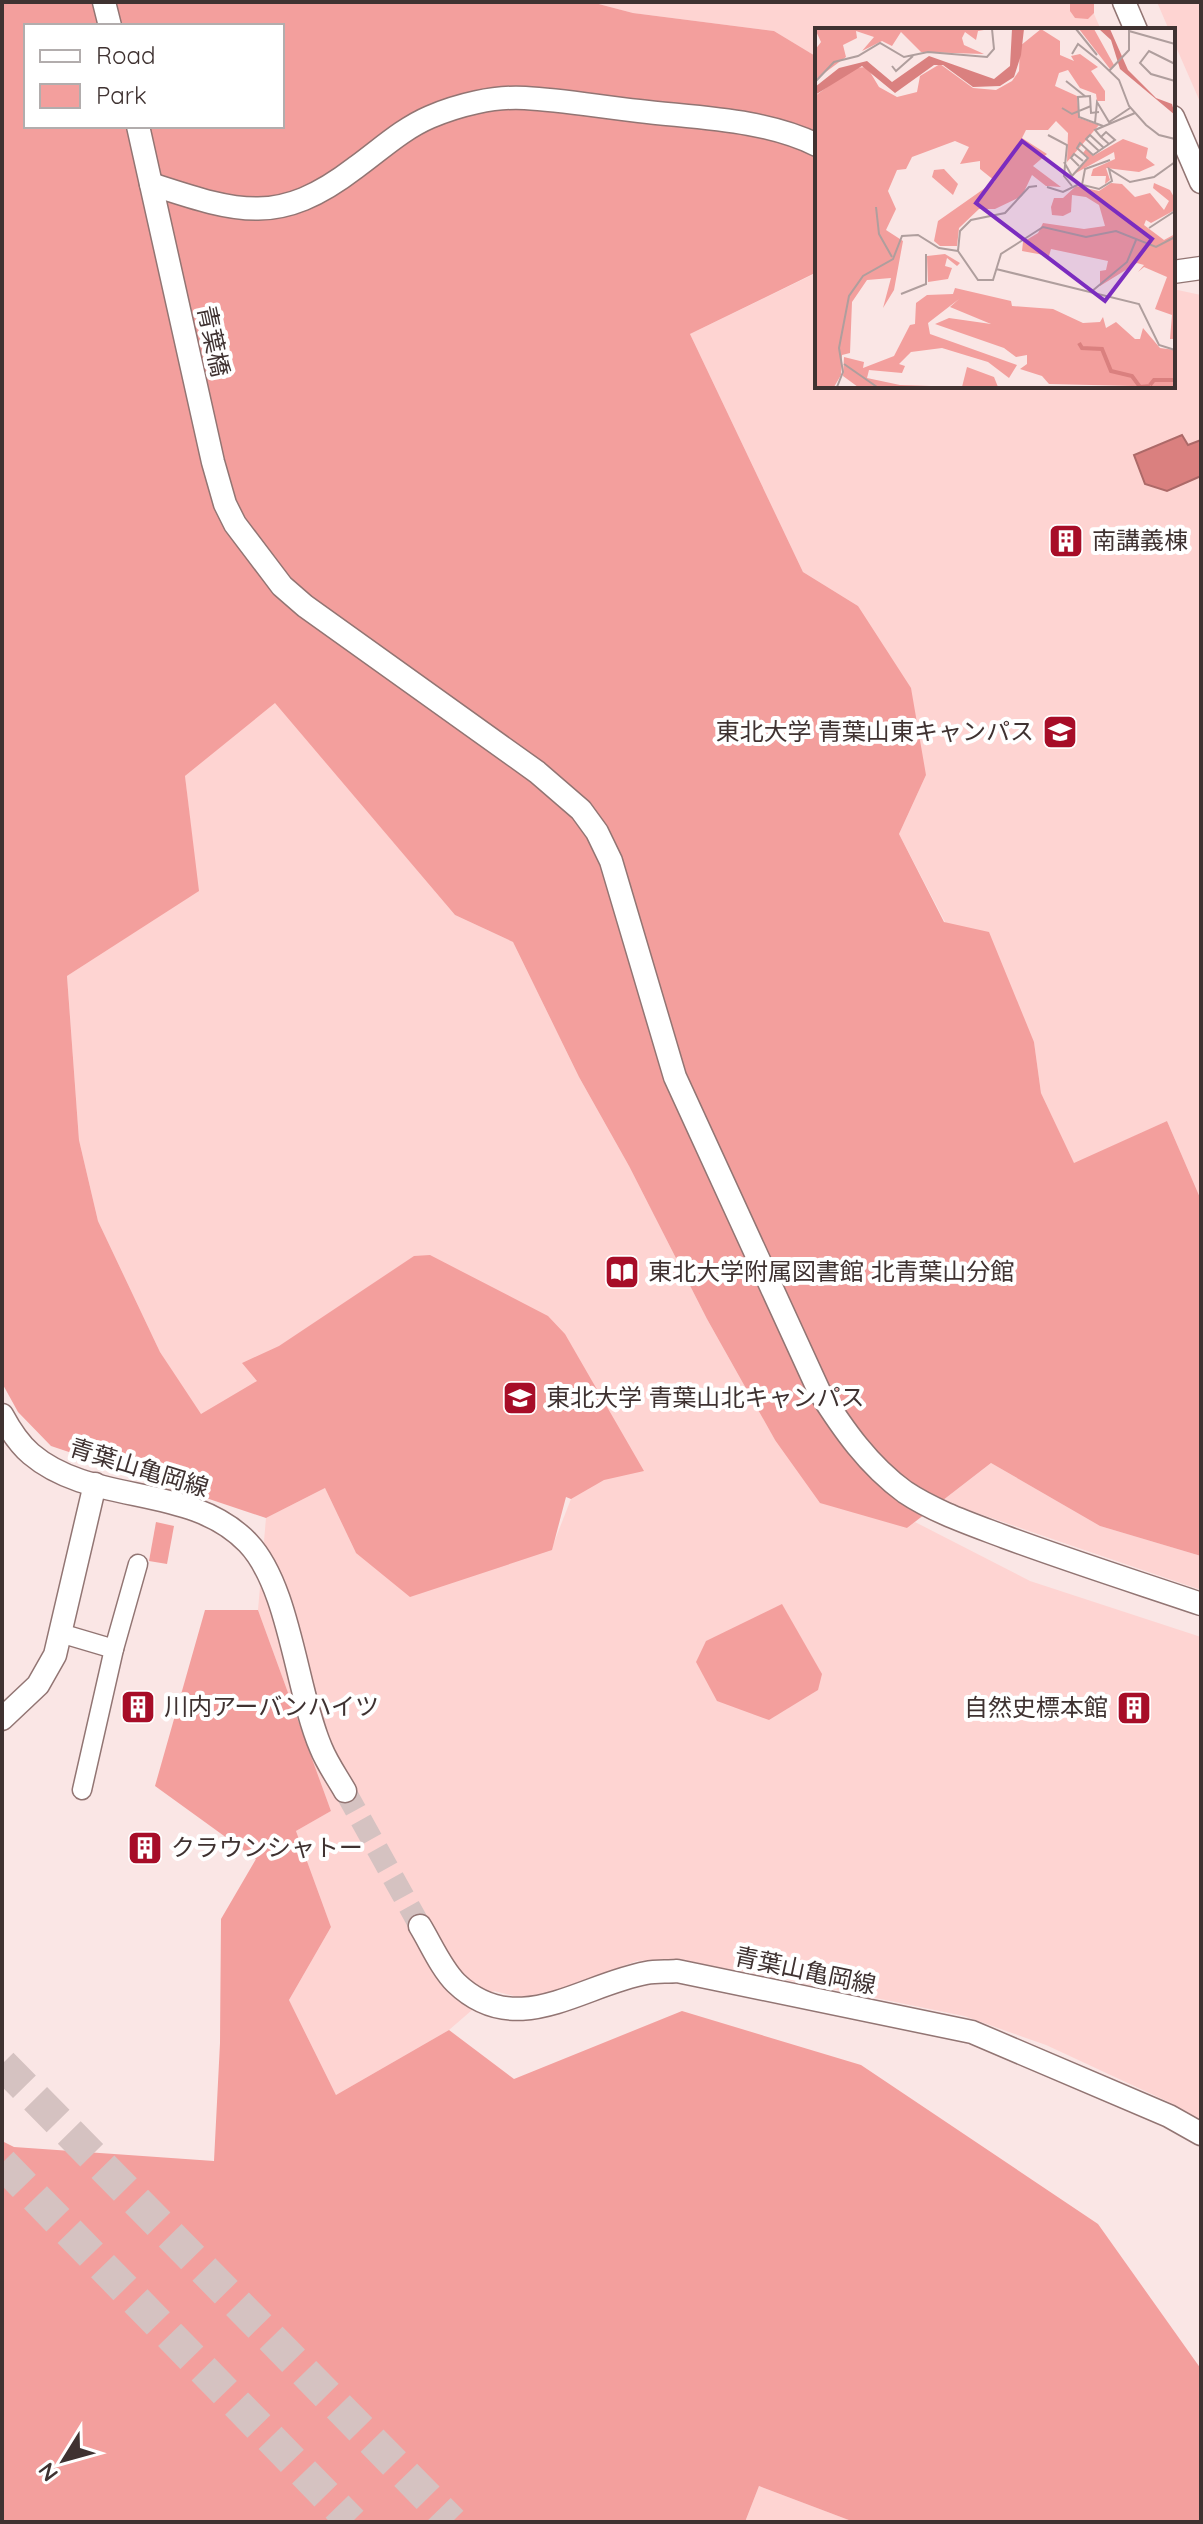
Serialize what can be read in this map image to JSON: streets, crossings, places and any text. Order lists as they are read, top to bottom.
{
  "streets": {
    "street": ["青葉橋", "青葉山亀岡線"]
  },
  "places": {
    "building": [
      "南講義棟",
      "川内アーバンハイツ",
      "自然史標本館",
      "クラウンシャトー"
    ],
    "school or university": ["東北大学 青葉山東キャンパス", "東北大学 青葉山北キャンパス"],
    "library": ["東北大学附属図書館 北青葉山分館"]
  },
  "legend": ["Road", "Park"],
  "north": "bottom left"
}
